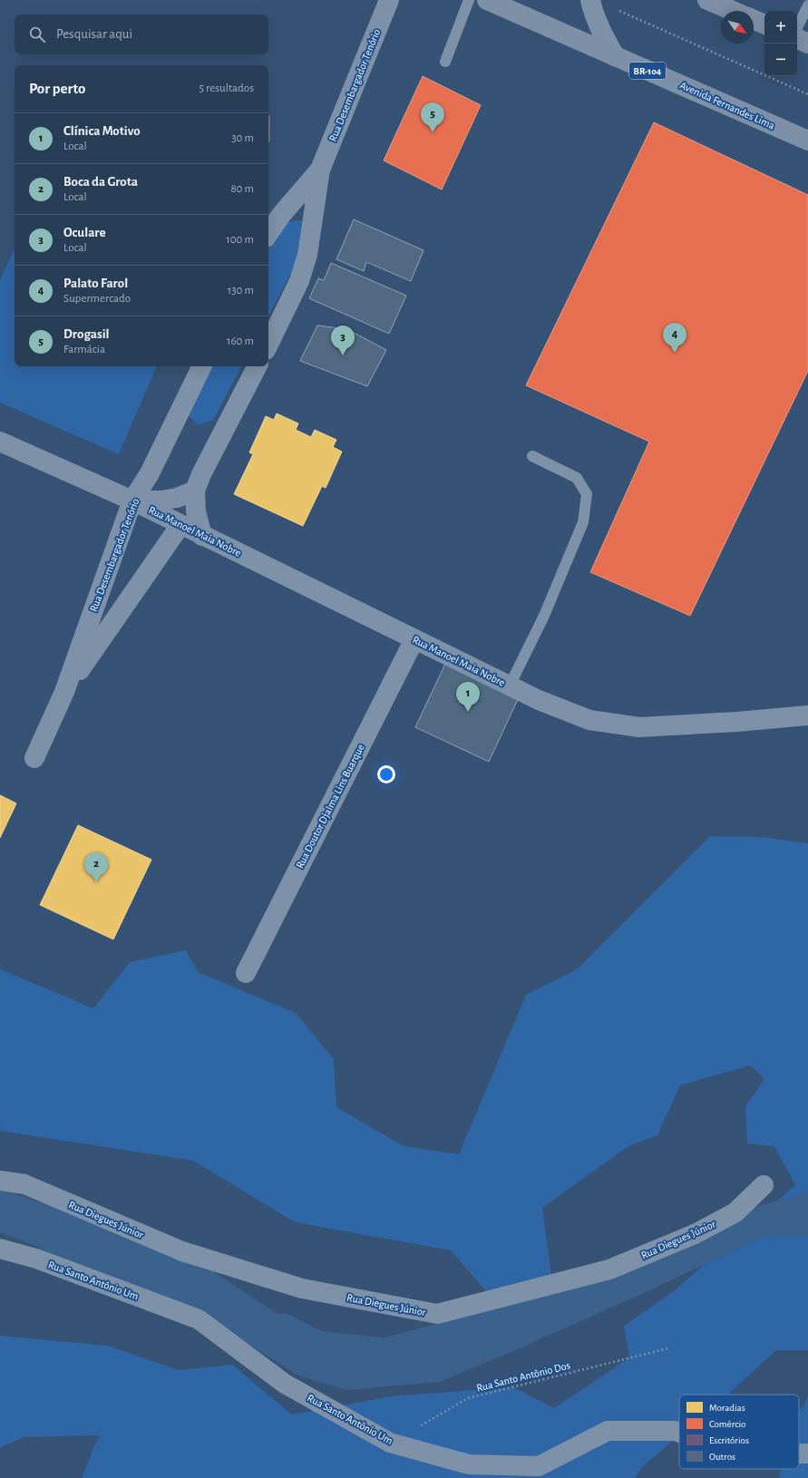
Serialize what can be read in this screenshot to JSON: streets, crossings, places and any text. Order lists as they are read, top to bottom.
{
  "streets": {
    "highway": ["BR-104", "Avenida Fernandes Lima"],
    "street": [
      "Rua Desembargador Tenório",
      "Rua Manoel Maia Nobre",
      "Rua Doutor Djalma Lins Buarque",
      "Rua Diegues Júnior",
      "Rua Santo Antônio Um"
    ],
    "path": ["Rua Santo Antônio Dos"]
  },
  "crossings": [
    ["Rua Desembargador Tenório", "Rua Manoel Maia Nobre"],
    ["Rua Manoel Maia Nobre", "Rua Doutor Djalma Lins Buarque"],
    ["Rua Santo Antônio Um", "Rua Santo Antônio Dos"]
  ],
  "legend": [
    "Moradias",
    "Comércio",
    "Escritórios",
    "Outros"
  ],
  "north": "bottom right",
  "page": {
    "map_buttons": ["+", "−"],
    "search": "Pesquisar aqui",
    "heading": ["Por perto", "5 resultados"],
    "pins": [
      "5",
      "4",
      "3",
      "1",
      "2"
    ],
    "list": [
      {
        "mark": "1",
        "name": "Clínica Motivo",
        "note": "Local",
        "value": "30 m"
      },
      {
        "mark": "2",
        "name": "Boca da Grota",
        "note": "Local",
        "value": "80 m"
      },
      {
        "mark": "3",
        "name": "Oculare",
        "note": "Local",
        "value": "100 m"
      },
      {
        "mark": "4",
        "name": "Palato Farol",
        "note": "Supermercado",
        "value": "130 m"
      },
      {
        "mark": "5",
        "name": "Drogasil",
        "note": "Farmácia",
        "value": "160 m"
      }
    ]
  }
}
